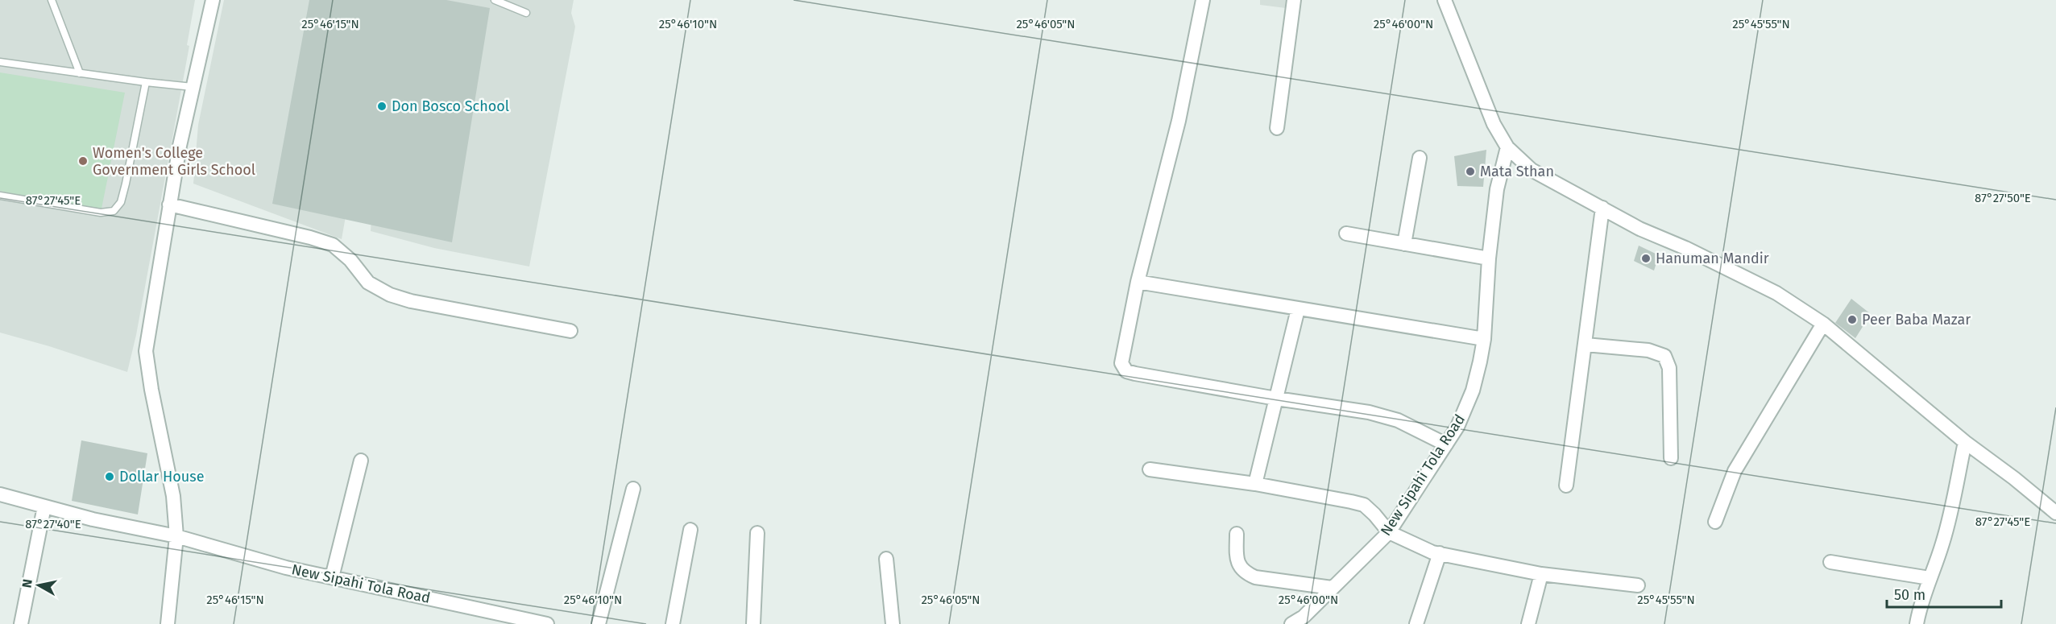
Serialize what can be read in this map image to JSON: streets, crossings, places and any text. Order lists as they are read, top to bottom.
{
  "streets": {
    "street": ["New Sipahi Tola Road"]
  },
  "places": [
    "Don Bosco School",
    "Women's College Government Girls School",
    "Mata Sthan",
    "Hanuman Mandir",
    "Peer Baba Mazar",
    "Dollar House"
  ],
  "scale_bar": "50 m",
  "north": "left",
  "coordinates": [
    "25°46'15\"N",
    "25°46'10\"N",
    "25°46'05\"N",
    "25°46'00\"N",
    "25°45'55\"N",
    "87°27'50\"E",
    "87°27'45\"E",
    "87°27'40\"E"
  ]
}
